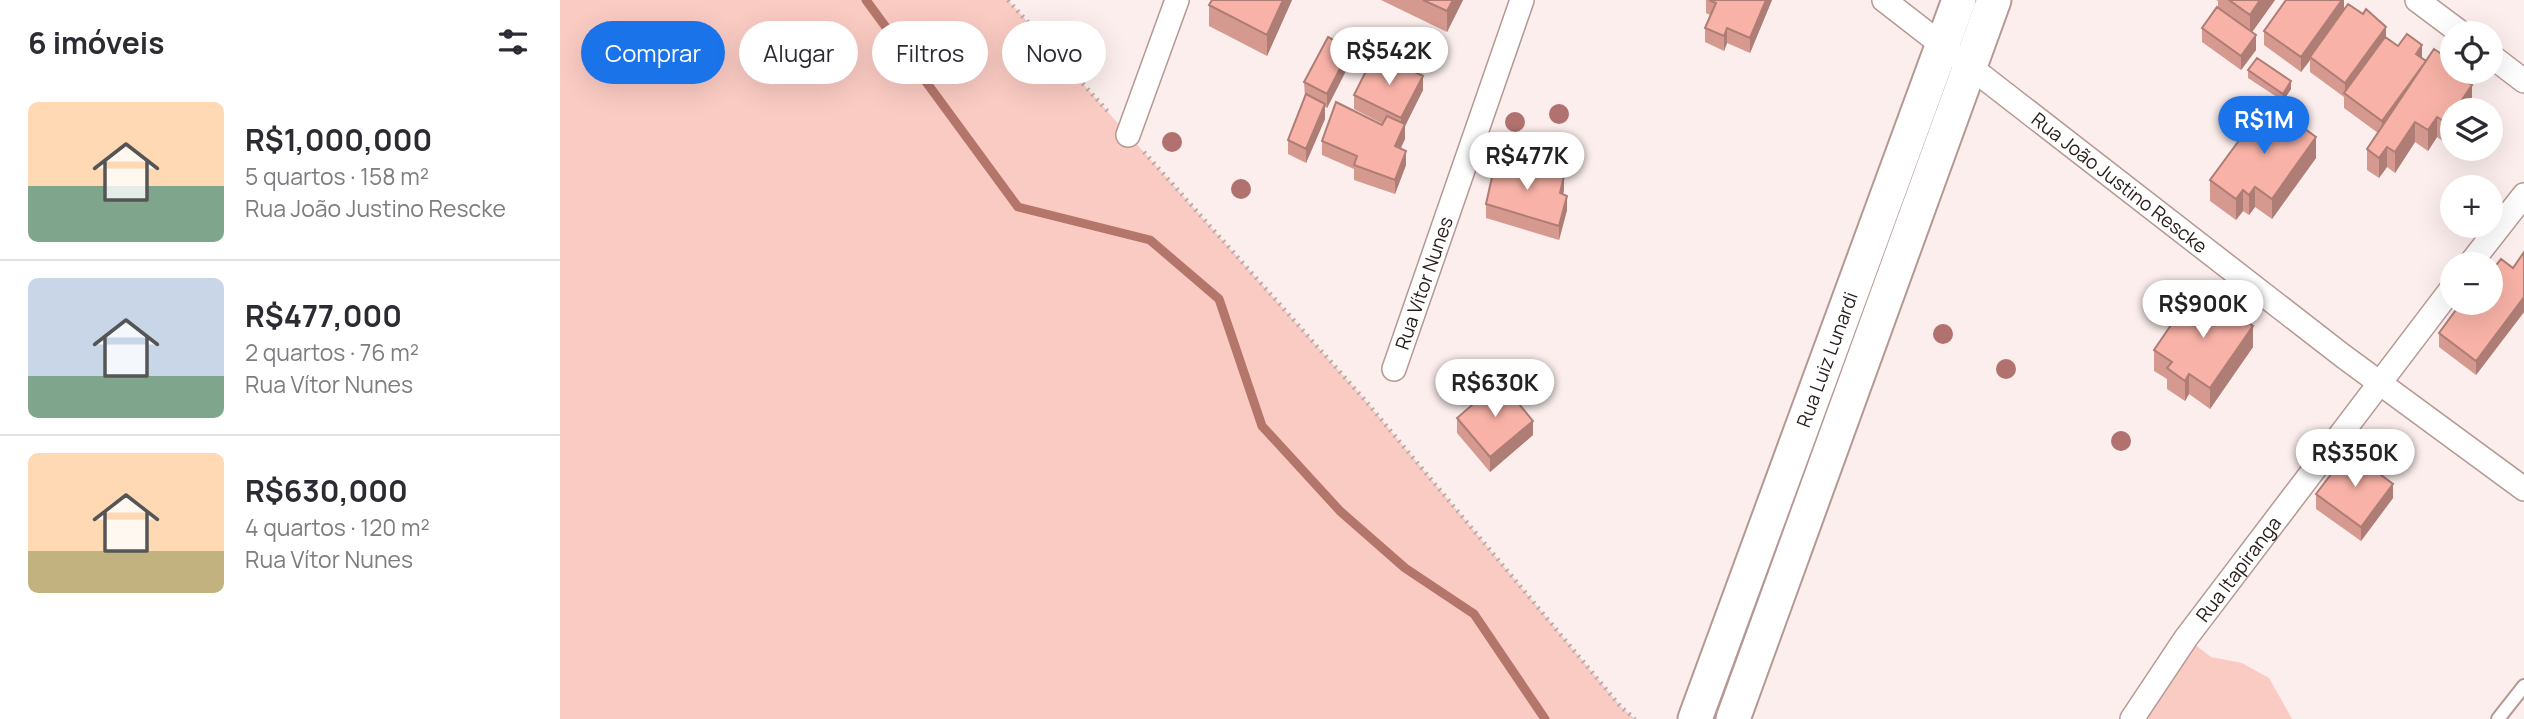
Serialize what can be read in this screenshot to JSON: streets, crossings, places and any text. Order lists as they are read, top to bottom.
{
  "streets": {
    "street": [
      "Rua João Justino Rescke",
      "Rua Vítor Nunes",
      "Rua Luiz Lunardi",
      "Rua Itapiranga"
    ]
  },
  "crossings": [
    ["Rua João Justino Rescke", "Rua Luiz Lunardi"],
    ["Rua João Justino Rescke", "Rua Itapiranga"]
  ],
  "page": {
    "heading": "6 imóveis",
    "map_buttons": ["+", "−"],
    "chip": [
      "Comprar",
      "Alugar",
      "Filtros",
      "Novo"
    ],
    "price": [
      "R$542K",
      "R$1M",
      "R$477K",
      "R$900K",
      "R$630K",
      "R$350K"
    ],
    "list": [
      {
        "name": "R$1,000,000",
        "note": "5 quartos · 158 m² · Rua João Justino Rescke"
      },
      {
        "name": "R$477,000",
        "note": "2 quartos · 76 m² · Rua Vítor Nunes"
      },
      {
        "name": "R$630,000",
        "note": "4 quartos · 120 m² · Rua Vítor Nunes"
      }
    ]
  }
}
